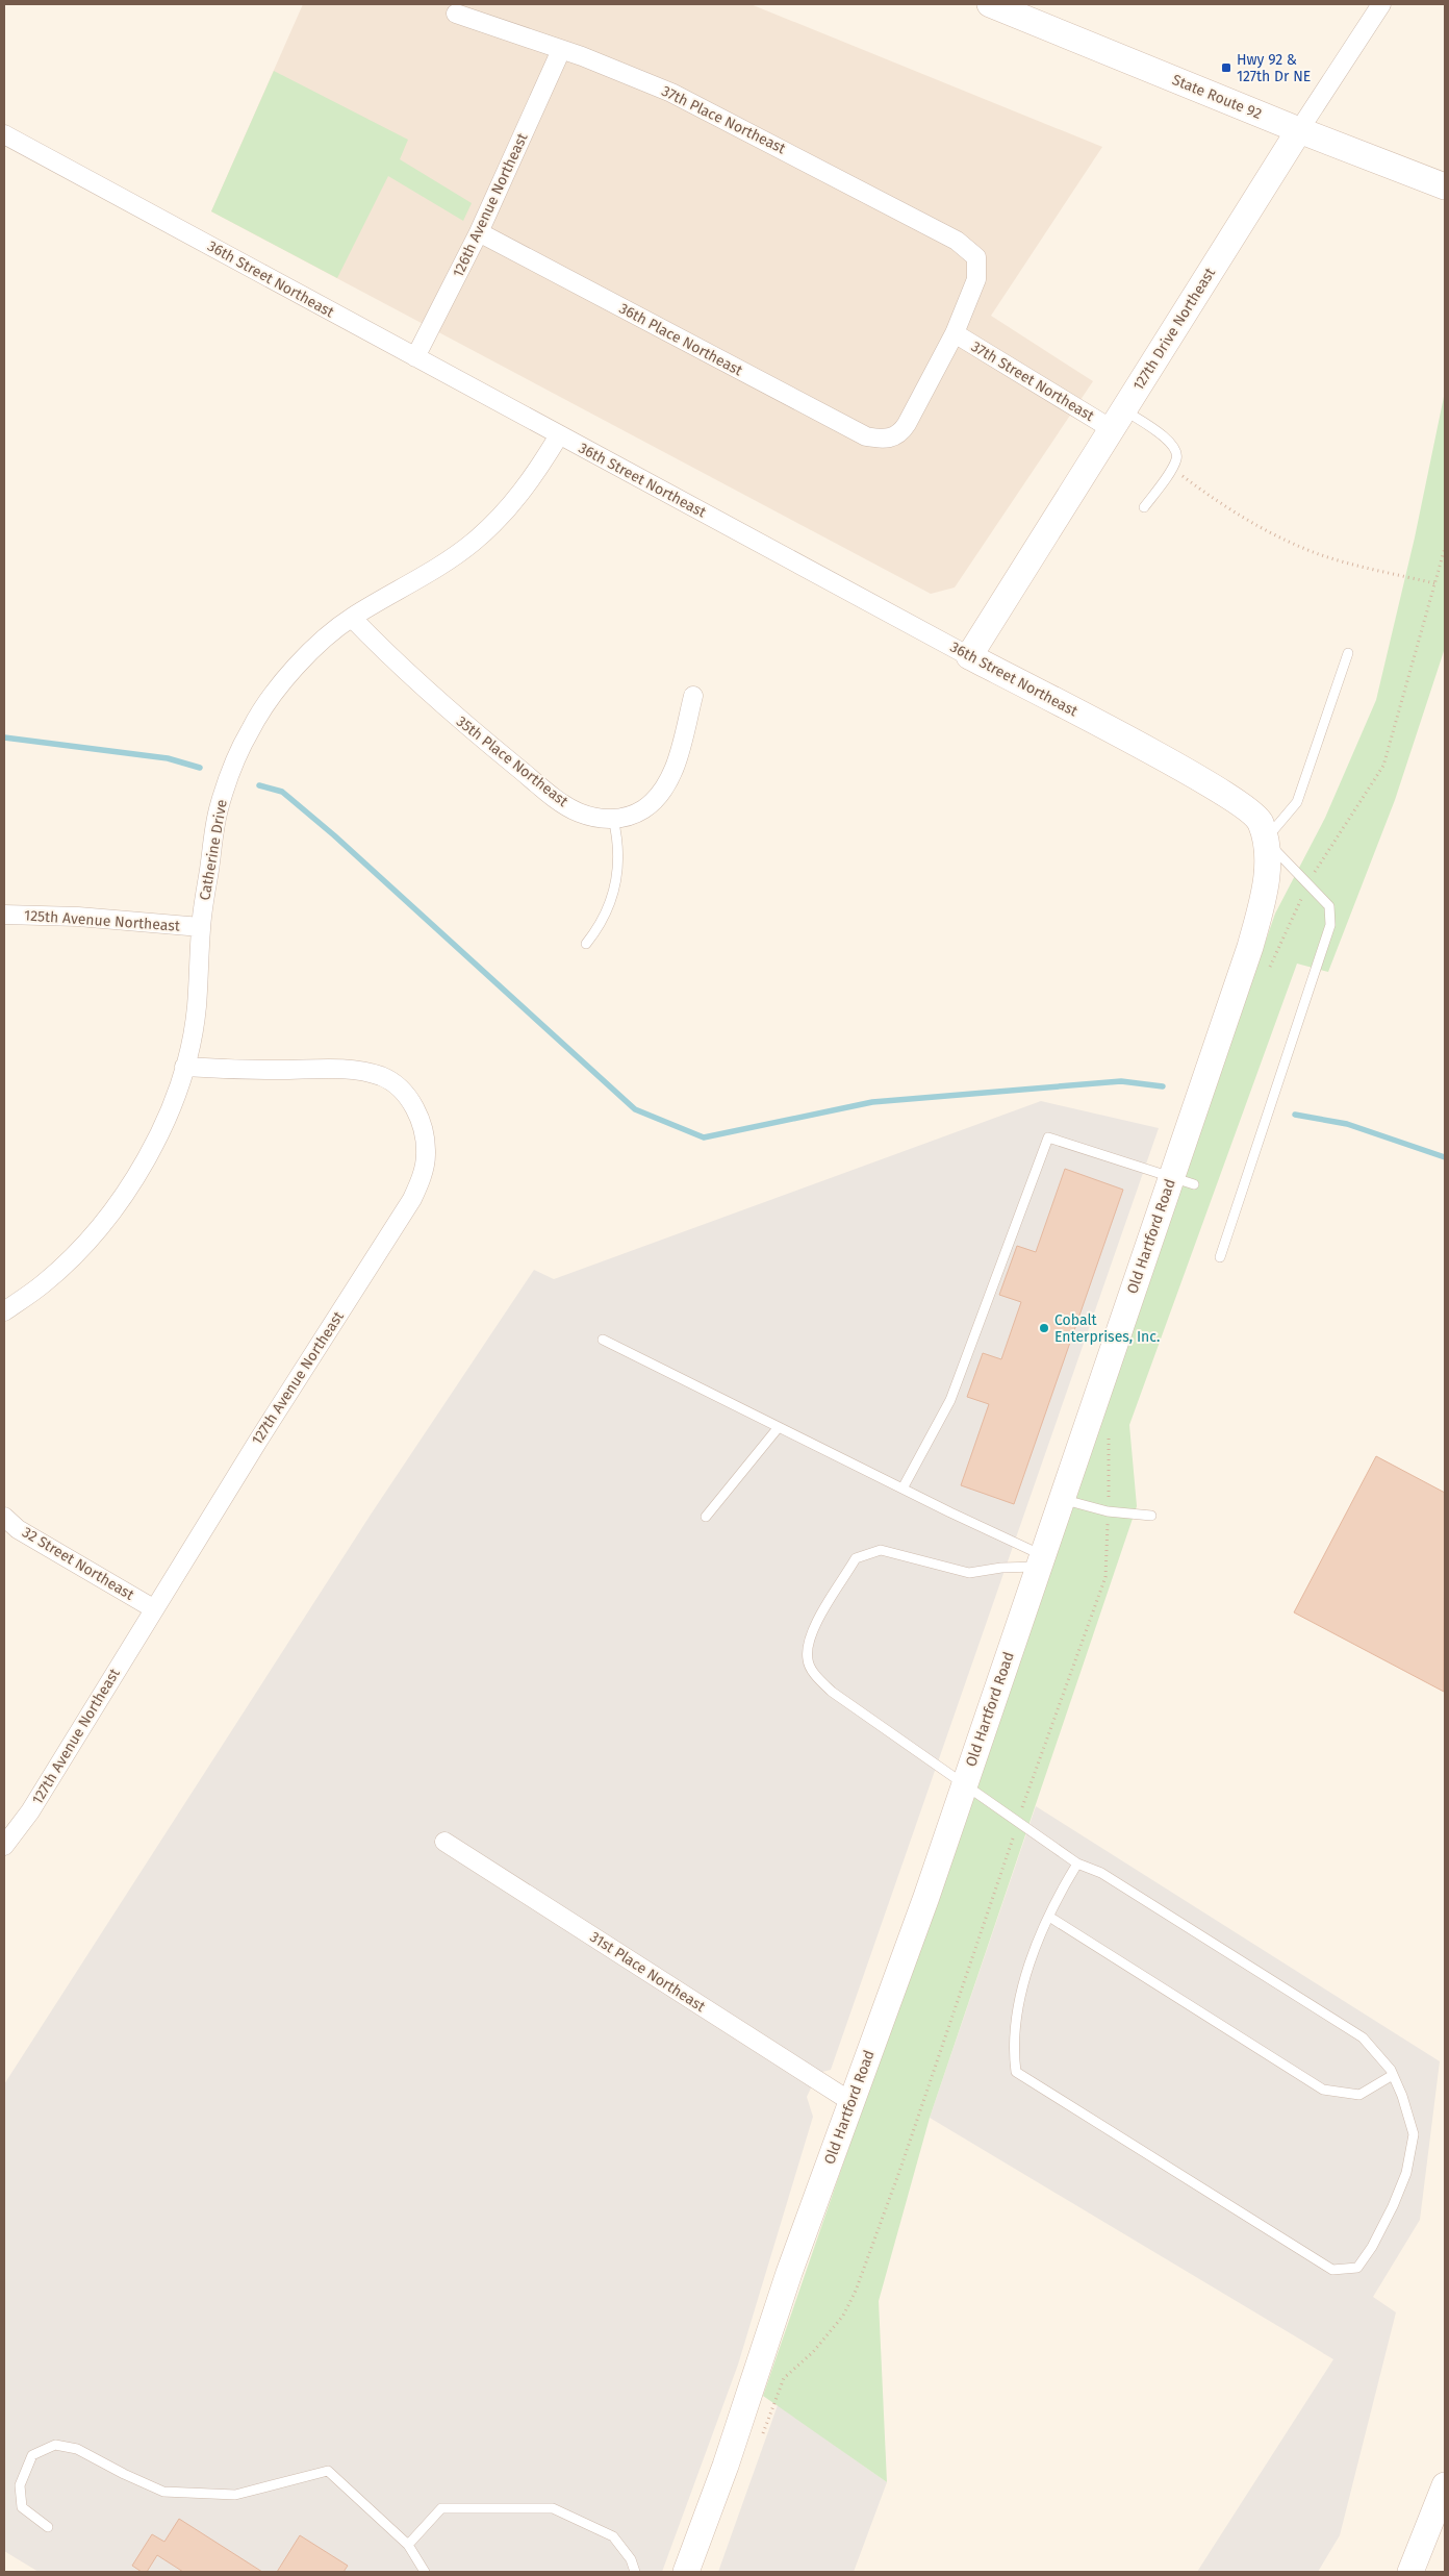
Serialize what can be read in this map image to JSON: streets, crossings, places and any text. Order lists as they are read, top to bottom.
{
  "streets": {
    "street": [
      "State Route 92",
      "37th Place Northeast",
      "126th Avenue Northeast",
      "36th Street Northeast",
      "127th Drive Northeast",
      "36th Place Northeast",
      "37th Street Northeast",
      "35th Place Northeast",
      "Catherine Drive",
      "125th Avenue Northeast",
      "Old Hartford Road",
      "127th Avenue Northeast",
      "32 Street Northeast",
      "31st Place Northeast"
    ]
  },
  "crossings": [
    ["State Route 92", "127th Drive Northeast"],
    ["37th Place Northeast", "126th Avenue Northeast"],
    ["37th Place Northeast", "36th Place Northeast"],
    ["37th Place Northeast", "37th Street Northeast"],
    ["126th Avenue Northeast", "36th Street Northeast"],
    ["126th Avenue Northeast", "36th Place Northeast"],
    ["36th Street Northeast", "127th Drive Northeast"],
    ["36th Street Northeast", "Catherine Drive"],
    ["36th Street Northeast", "Old Hartford Road"],
    ["127th Drive Northeast", "37th Street Northeast"],
    ["36th Place Northeast", "37th Street Northeast"],
    ["35th Place Northeast", "Catherine Drive"],
    ["Catherine Drive", "125th Avenue Northeast"],
    ["Catherine Drive", "127th Avenue Northeast"],
    ["Old Hartford Road", "31st Place Northeast"],
    ["127th Avenue Northeast", "32 Street Northeast"]
  ],
  "places": {
    "transit": ["Hwy 92 & 127th Dr NE"],
    "other": ["Cobalt Enterprises, Inc."]
  }
}
